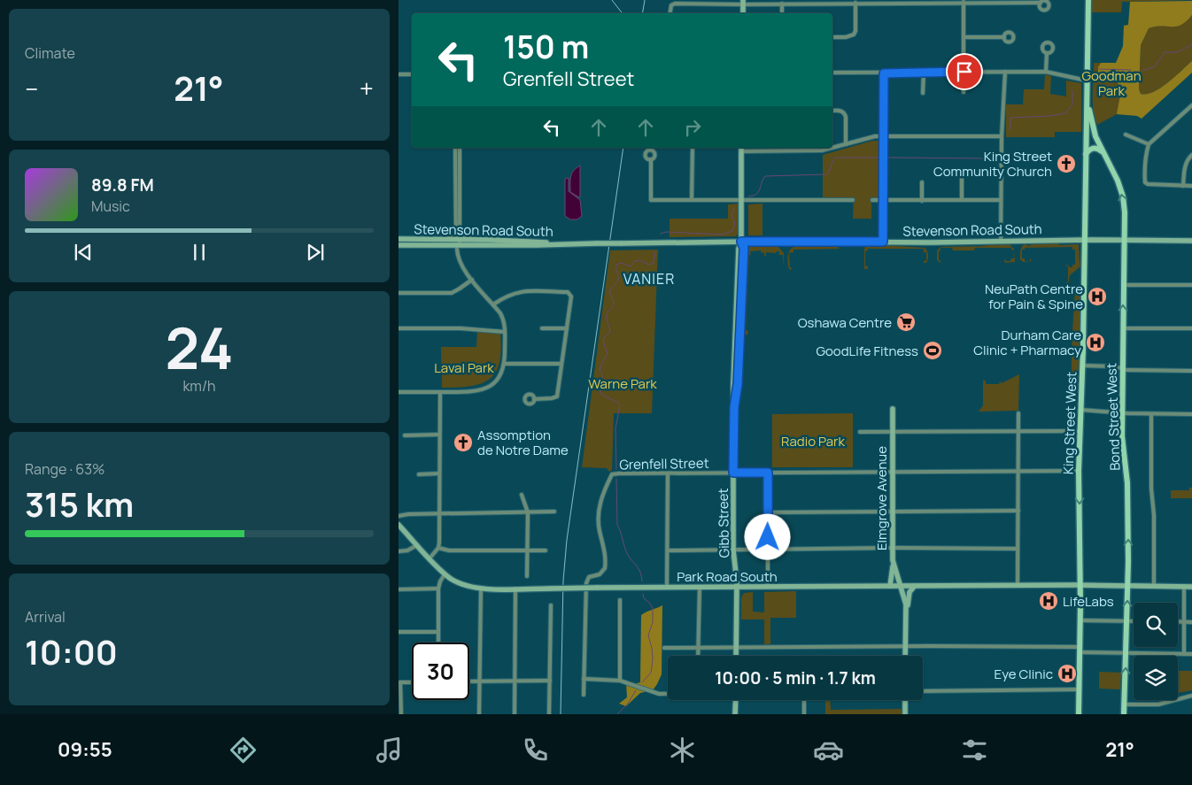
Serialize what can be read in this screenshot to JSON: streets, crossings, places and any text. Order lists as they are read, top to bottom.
{
  "streets": {
    "main road": [
      "Stevenson Road South",
      "Bond Street West",
      "King Street West",
      "Elmgrove Avenue",
      "Gibb Street",
      "Park Road South"
    ],
    "street": ["Grenfell Street"]
  },
  "crossings": [
    ["Stevenson Road South", "Bond Street West"],
    ["Stevenson Road South", "King Street West"],
    ["Stevenson Road South", "Gibb Street"],
    ["Bond Street West", "King Street West"],
    ["Bond Street West", "Park Road South"],
    ["King Street West", "Grenfell Street"],
    ["King Street West", "Park Road South"],
    ["Grenfell Street", "Elmgrove Avenue"],
    ["Grenfell Street", "Gibb Street"],
    ["Elmgrove Avenue", "Park Road South"],
    ["Gibb Street", "Park Road South"]
  ],
  "one_way": ["Bond Street West"],
  "districts": ["VANIER"],
  "parks": [
    "Goodman Park",
    "Laval Park",
    "Warne Park",
    "Radio Park"
  ],
  "places": {
    "church": ["King Street Community Church", "Assomption de Notre Dame"],
    "hospital": [
      "NeuPath Centre for Pain & Spine",
      "Durham Care Clinic + Pharmacy",
      "LifeLabs",
      "Eye Clinic"
    ],
    "supermarket": ["Oshawa Centre"],
    "sports": ["GoodLife Fitness"]
  },
  "page": {
    "tile": [
      "Climate",
      ["24", "km/h"],
      ["Range · 63%", "315 km"],
      ["Arrival", "10:00"]
    ],
    "turn": ["150 m", "Grenfell Street"],
    "heat": ["−", "21°", "+"],
    "song": ["89.8 FM", "Music"],
    "limit": "30",
    "trip": "10:00 · 5 min · 1.7 km",
    "tabs": ["09:55", "21°"]
  }
}
